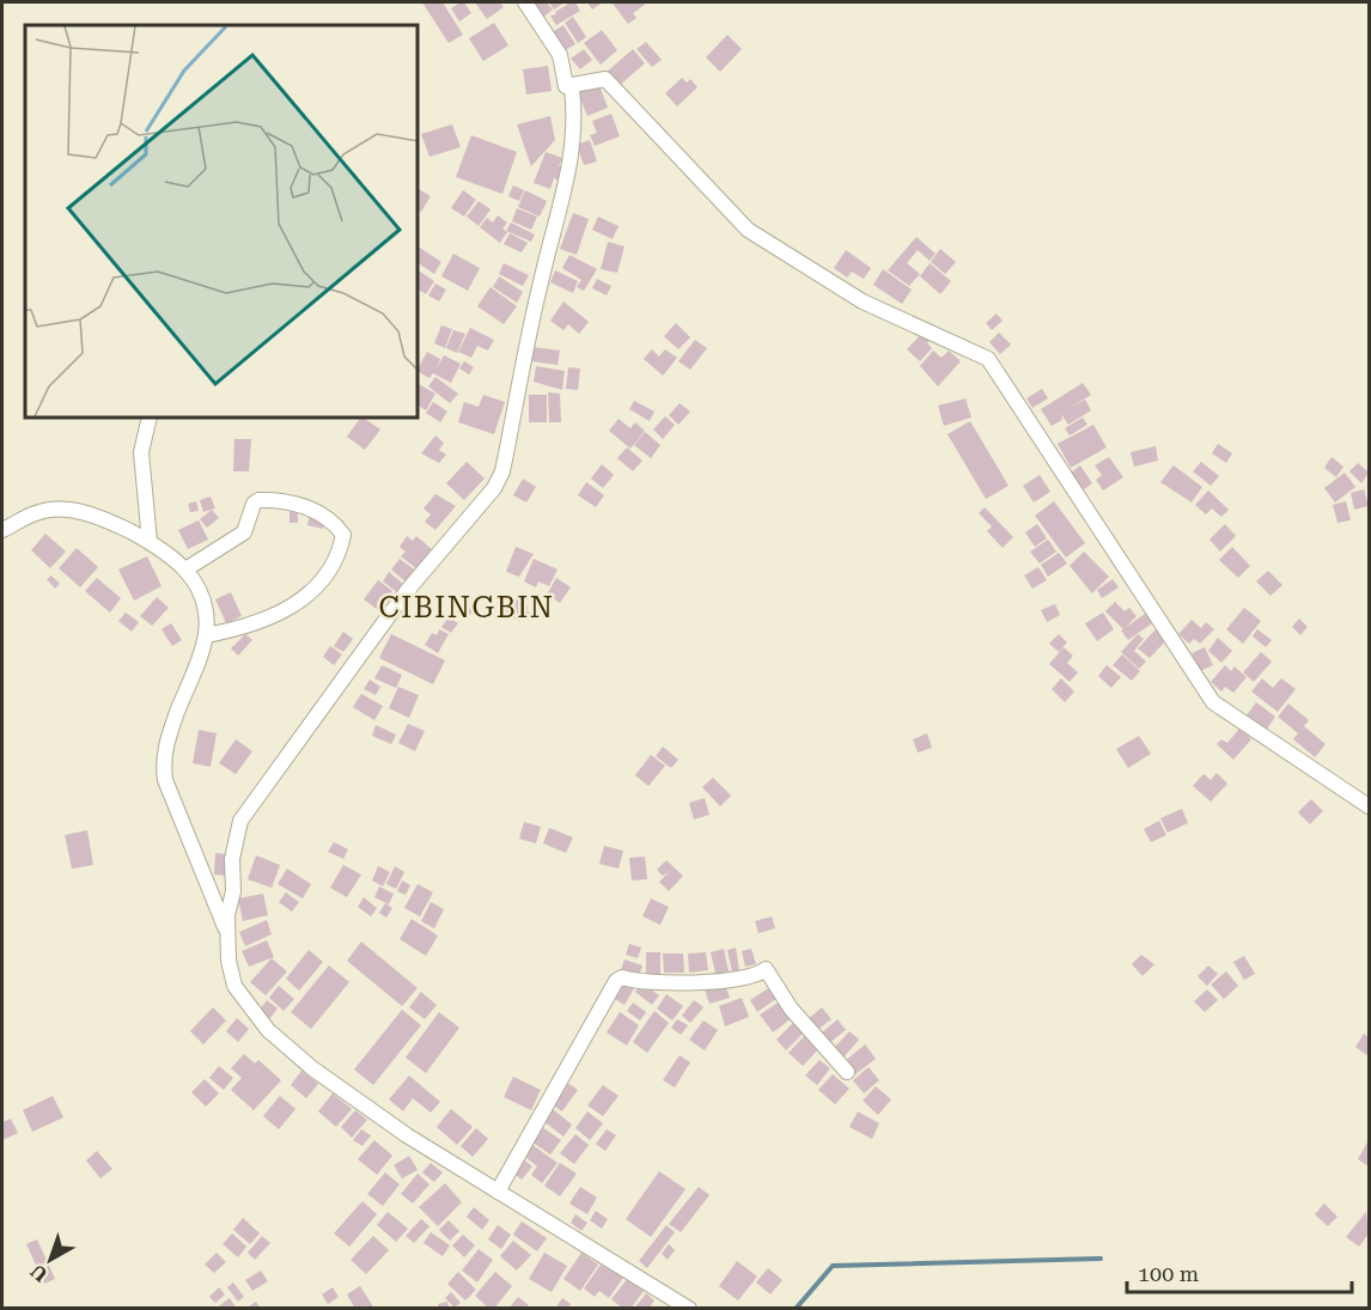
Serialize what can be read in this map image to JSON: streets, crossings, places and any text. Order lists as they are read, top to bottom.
{
  "districts": ["CIBINGBIN"],
  "scale_bar": "100 m",
  "north": "bottom left"
}
